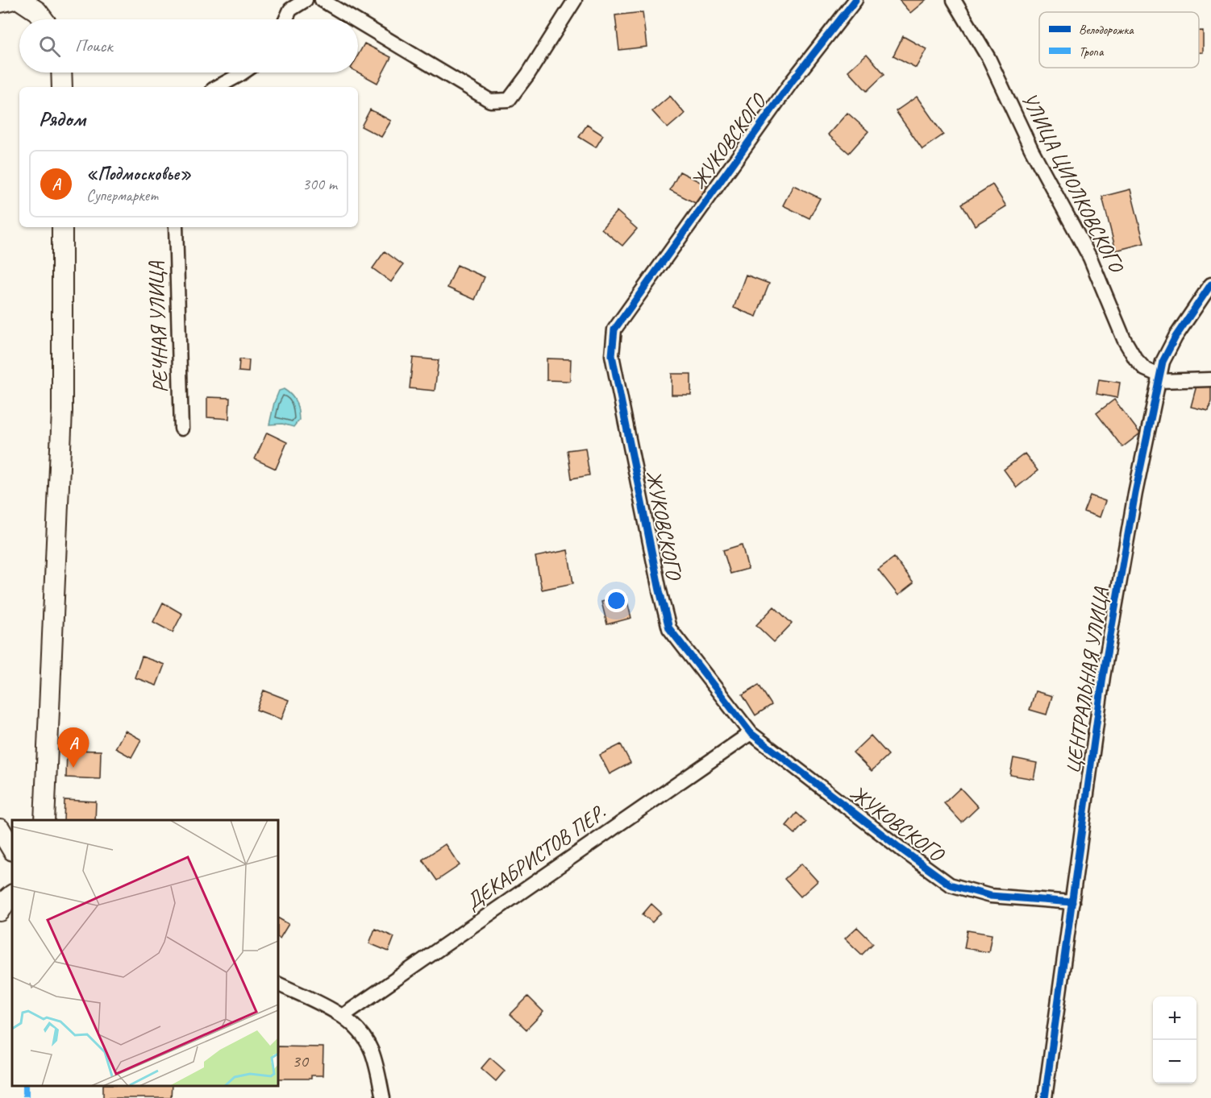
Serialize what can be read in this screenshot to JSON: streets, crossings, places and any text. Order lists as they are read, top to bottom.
{
  "streets": {
    "street": [
      "ЖУКОВСКОГО",
      "УЛИЦА ЦИОЛКОВСКОГО",
      "РЕЧНАЯ УЛИЦА",
      "ЦЕНТРАЛЬНАЯ УЛИЦА",
      "ДЕКАБРИСТОВ ПЕР."
    ]
  },
  "crossings": [
    ["ЖУКОВСКОГО", "ЦЕНТРАЛЬНАЯ УЛИЦА"],
    ["ЖУКОВСКОГО", "ДЕКАБРИСТОВ ПЕР."],
    ["УЛИЦА ЦИОЛКОВСКОГО", "ЦЕНТРАЛЬНАЯ УЛИЦА"]
  ],
  "house_numbers": ["30"],
  "legend": ["Велодорожка", "Тропа"],
  "page": {
    "search": "Поиск",
    "heading": "Рядом",
    "list": [
      {
        "mark": "A",
        "name": "«Подмосковье»",
        "note": "Супермаркет",
        "value": "300 m"
      }
    ],
    "pins": "A",
    "map_buttons": ["+", "−"]
  }
}
